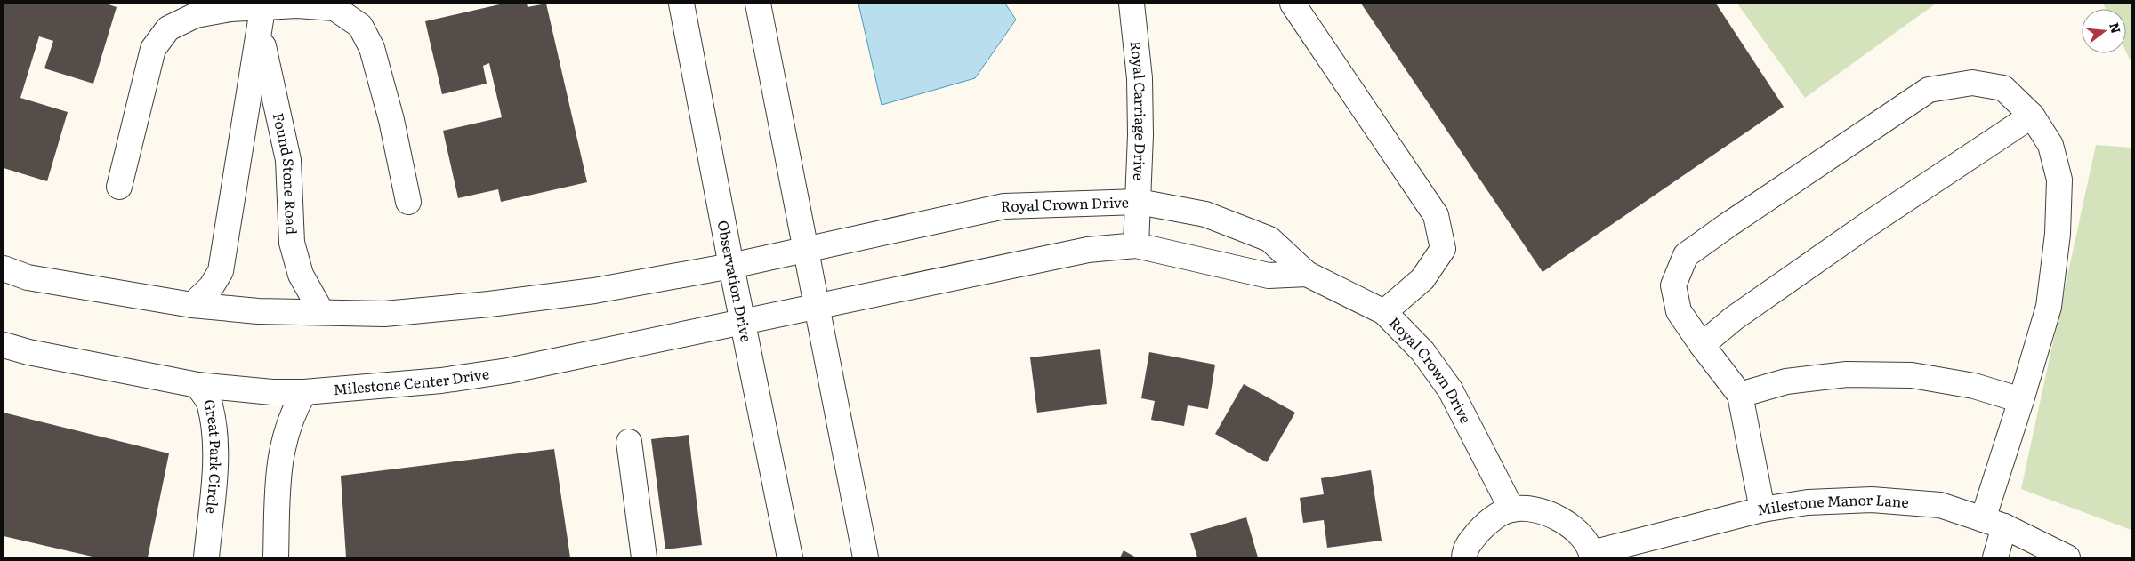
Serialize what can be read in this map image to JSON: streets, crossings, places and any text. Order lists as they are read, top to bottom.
{
  "streets": {
    "street": [
      "Royal Carriage Drive",
      "Found Stone Road",
      "Royal Crown Drive",
      "Observation Drive",
      "Milestone Center Drive",
      "Great Park Circle",
      "Milestone Manor Lane"
    ]
  },
  "crossings": [
    ["Royal Carriage Drive", "Royal Crown Drive"],
    ["Royal Crown Drive", "Milestone Center Drive"],
    ["Observation Drive", "Milestone Center Drive"],
    ["Milestone Center Drive", "Great Park Circle"]
  ],
  "north": "right"
}
